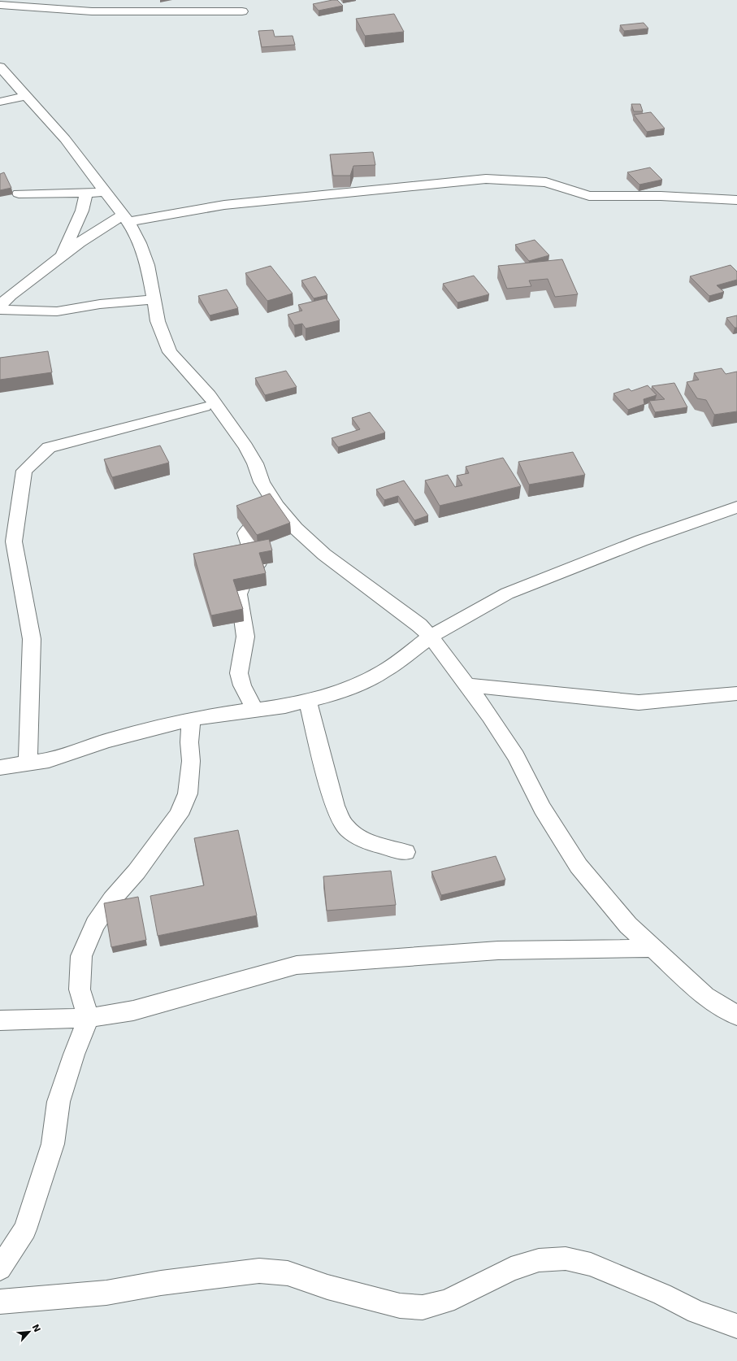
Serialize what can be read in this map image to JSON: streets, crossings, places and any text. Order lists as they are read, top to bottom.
{
  "north": "top right"
}
